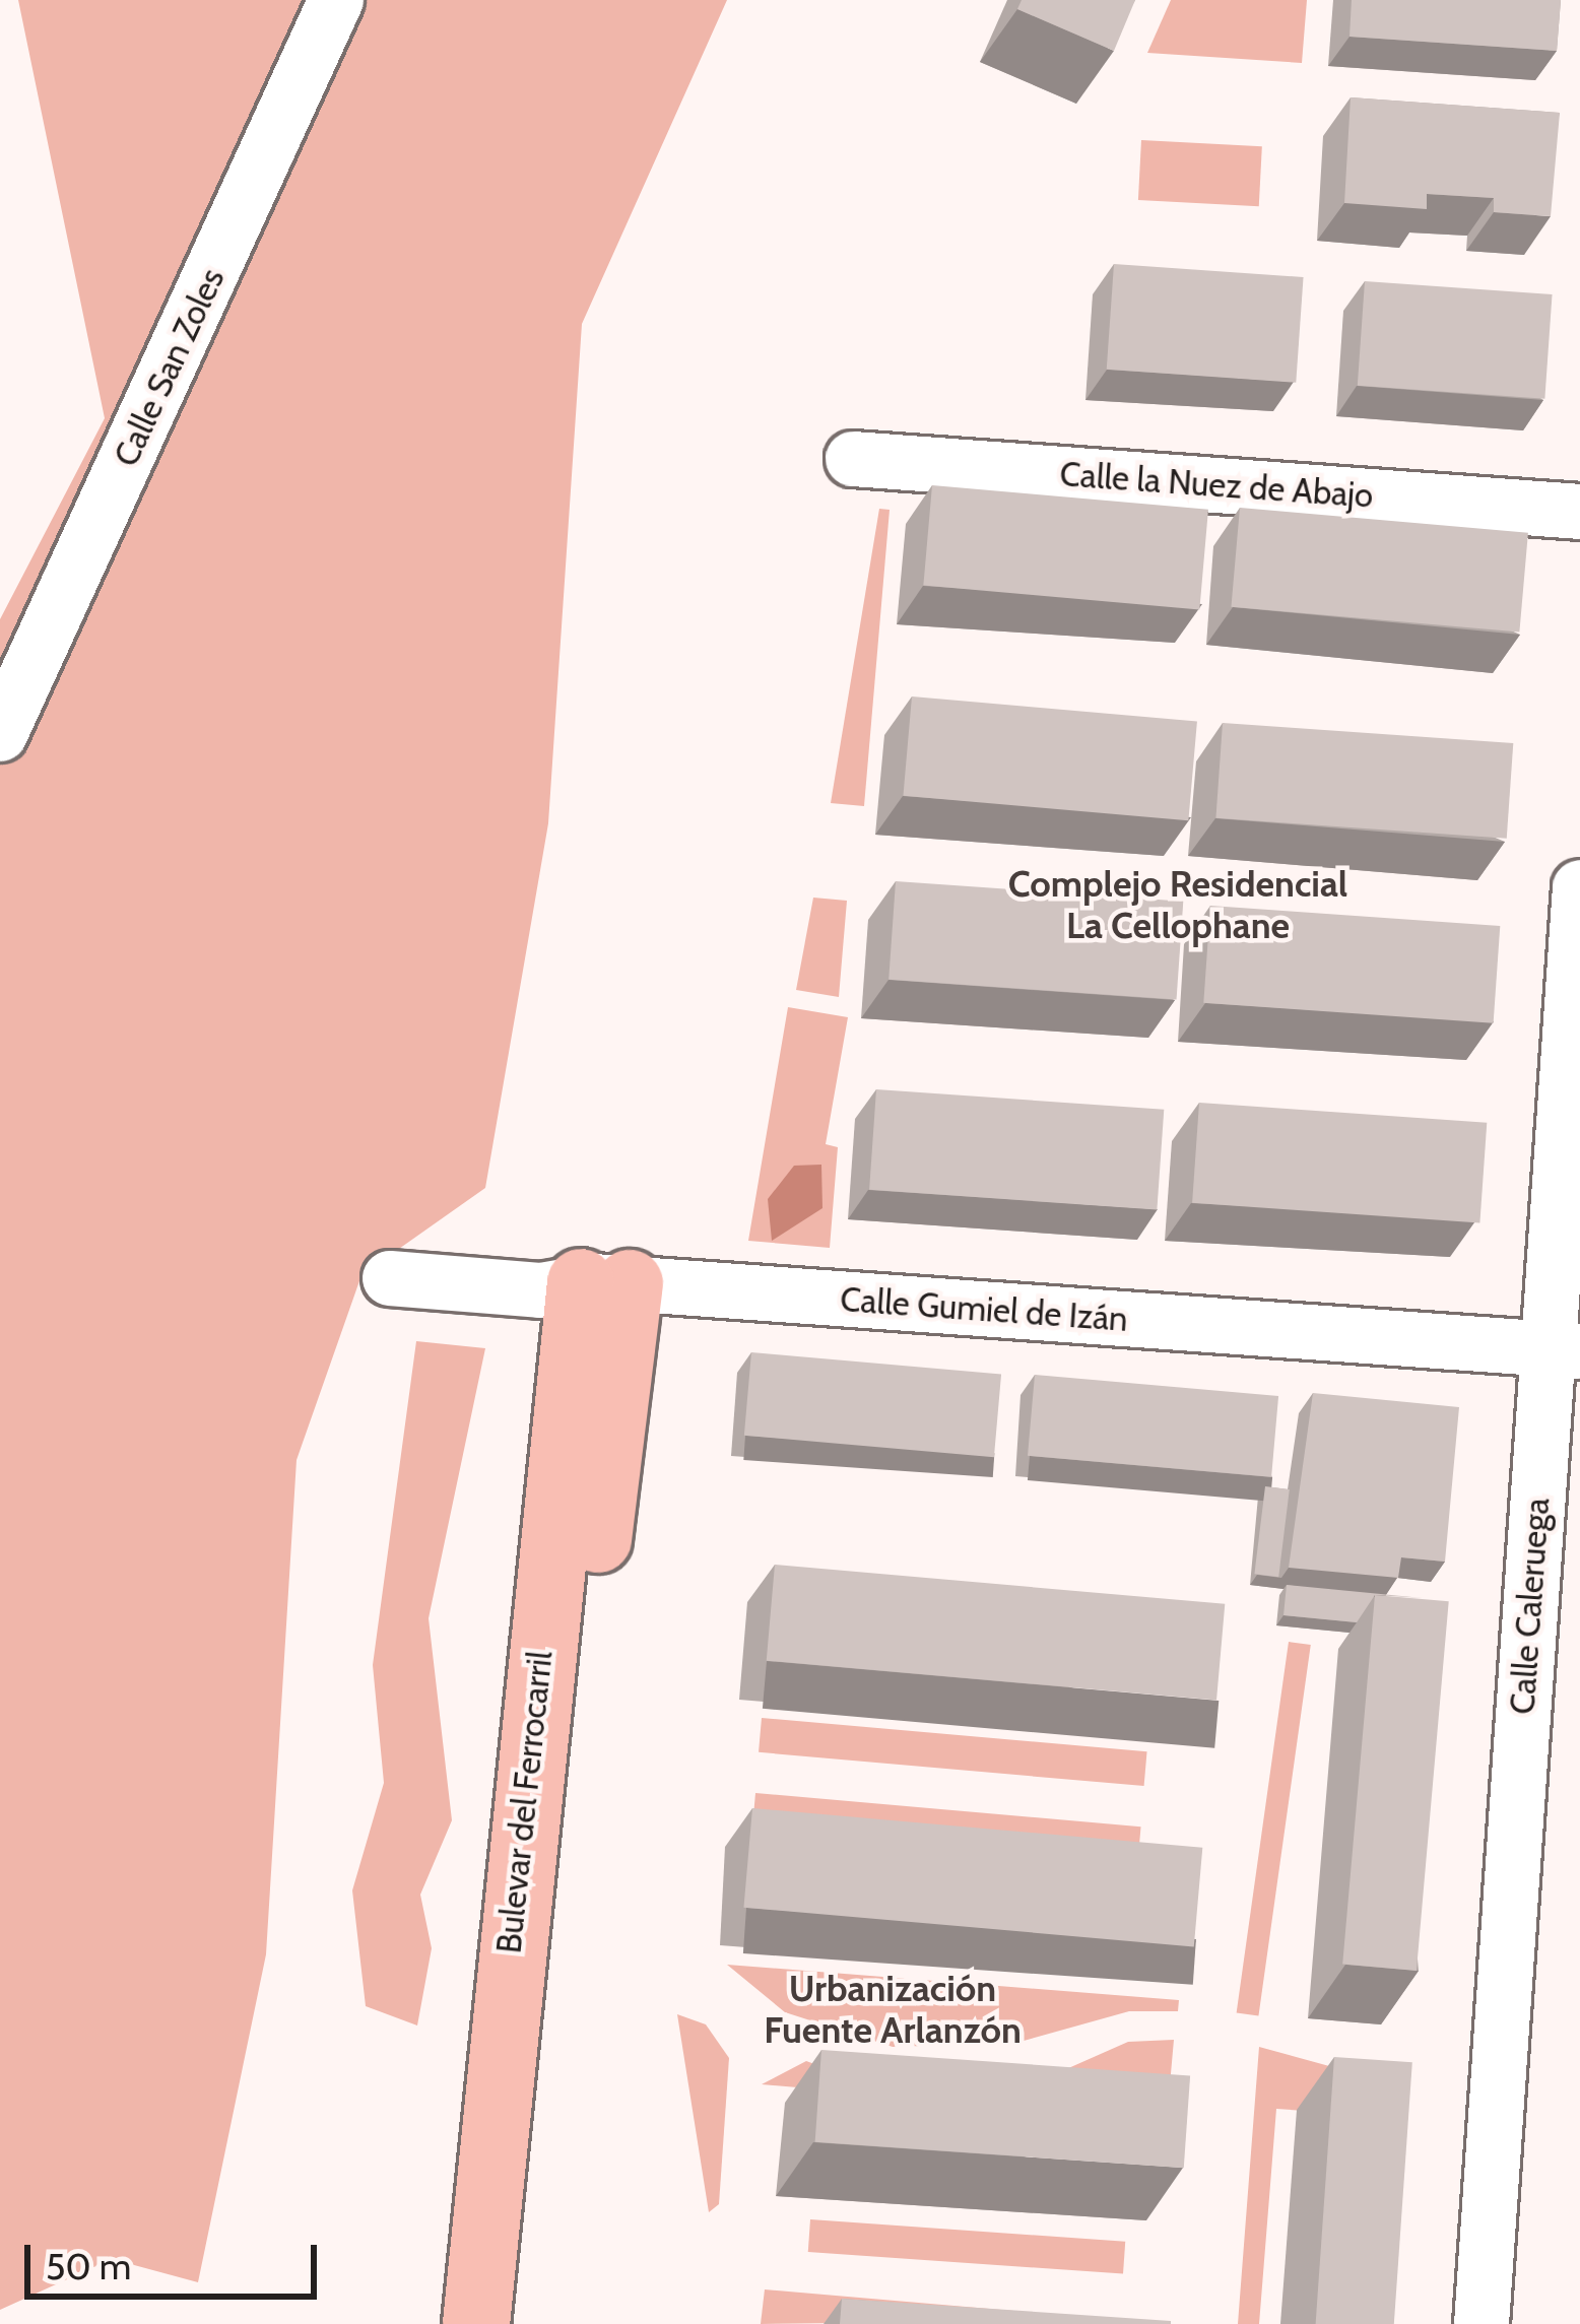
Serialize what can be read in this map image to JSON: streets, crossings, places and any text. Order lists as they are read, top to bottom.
{
  "streets": {
    "main road": ["Bulevar del Ferrocarril"],
    "street": [
      "Calle San Zoles",
      "Calle la Nuez de Abajo",
      "Calle Gumiel de Izán",
      "Calle Caleruega"
    ]
  },
  "crossings": [
    ["Calle Gumiel de Izán", "Calle Caleruega"],
    ["Calle Gumiel de Izán", "Bulevar del Ferrocarril"]
  ],
  "districts": ["Complejo Residencial La Cellophane", "Urbanización Fuente Arlanzón"],
  "scale_bar": "50 m"
}
